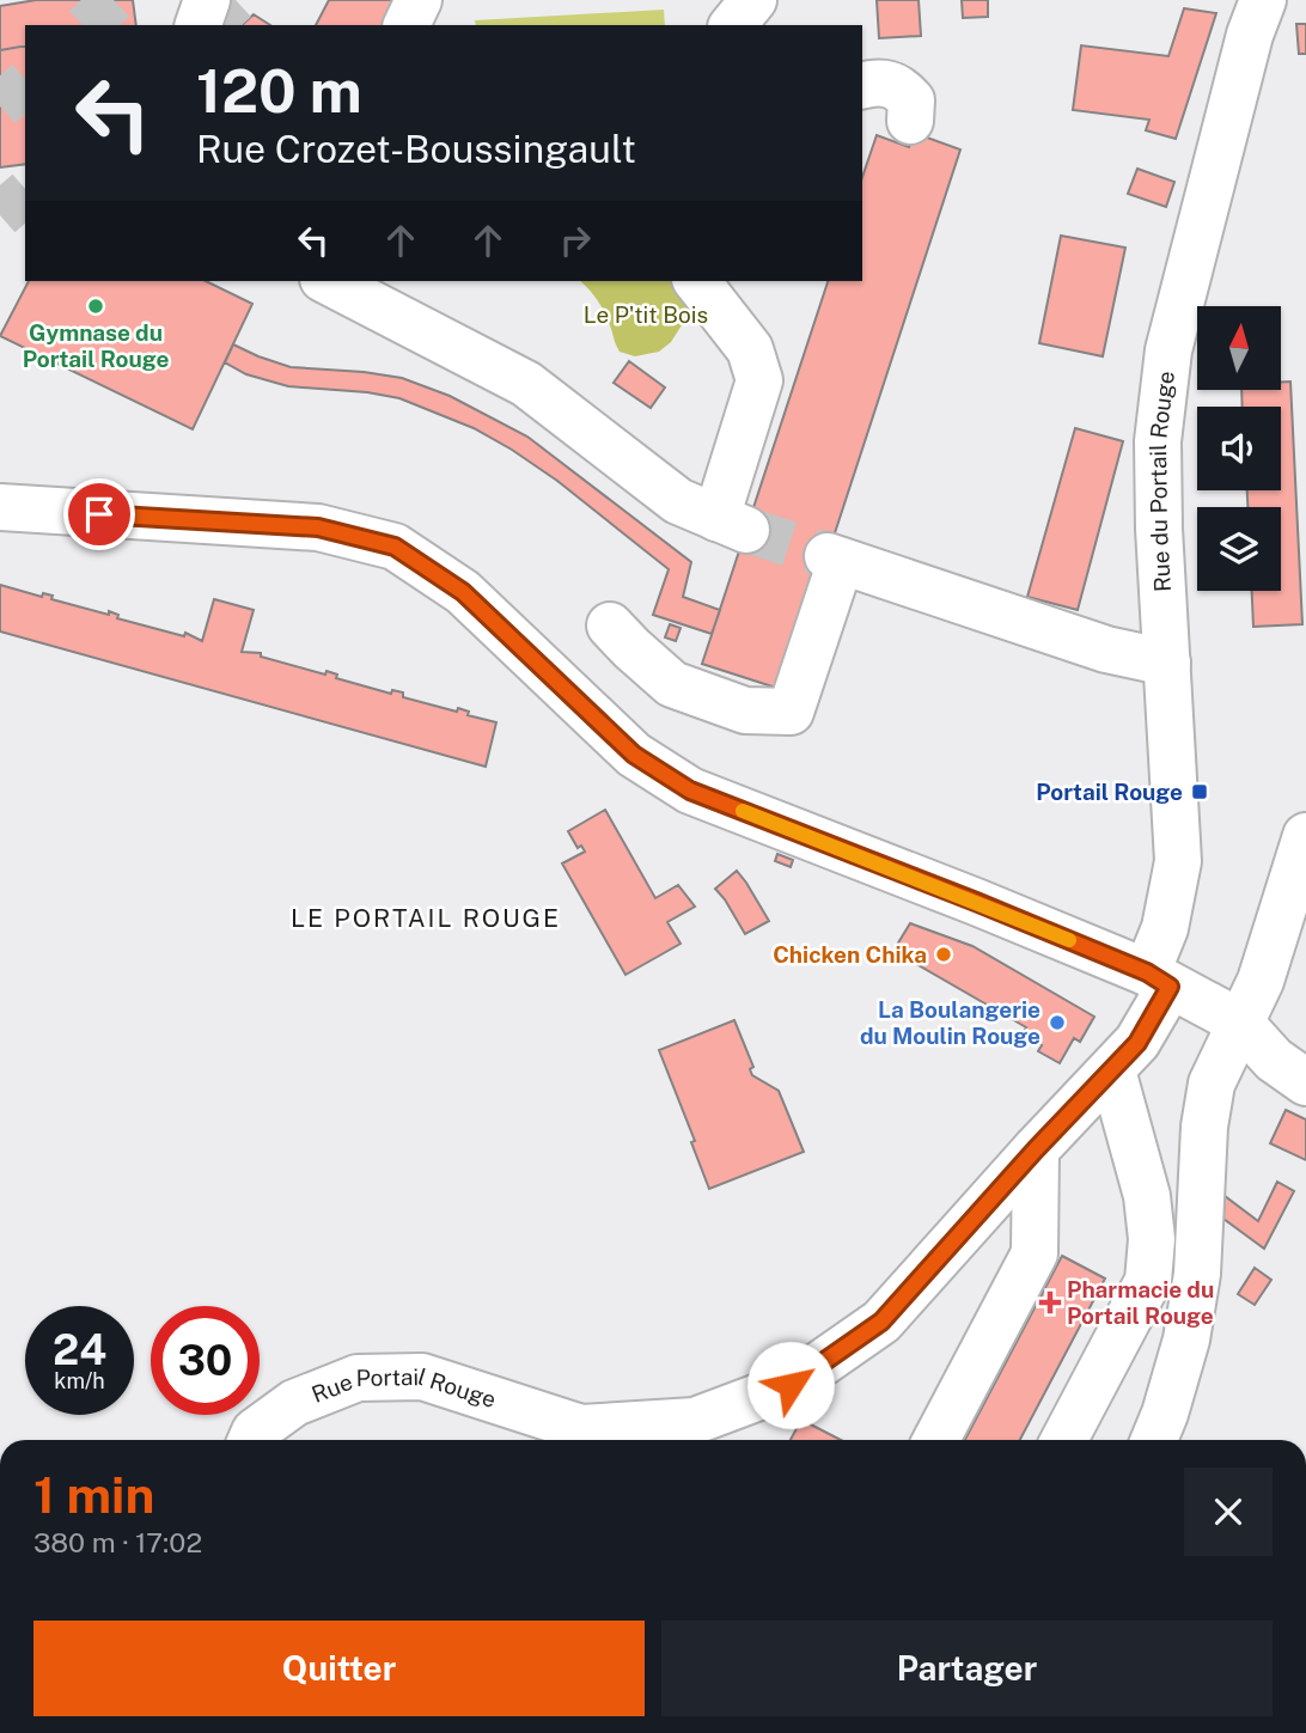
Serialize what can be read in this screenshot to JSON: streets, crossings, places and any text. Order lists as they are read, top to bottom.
{
  "streets": {
    "street": ["Rue du Portail Rouge", "Rue Portail Rouge"]
  },
  "crossings": [
    ["Rue du Portail Rouge", "Rue Portail Rouge"]
  ],
  "districts": ["LE PORTAIL ROUGE"],
  "parks": ["Le P'tit Bois"],
  "places": {
    "other": ["Gymnase du Portail Rouge", "Chicken Chika", "La Boulangerie du Moulin Rouge"],
    "transit": ["Portail Rouge"],
    "health": ["Pharmacie du Portail Rouge"]
  },
  "north": "top",
  "page": {
    "turn": ["120 m", "Rue Crozet-Boussingault"],
    "speed": "24 km/h",
    "limit": "30",
    "heading": ["1 min", "380 m · 17:02"],
    "buttons": ["Quitter", "Partager"]
  }
}
